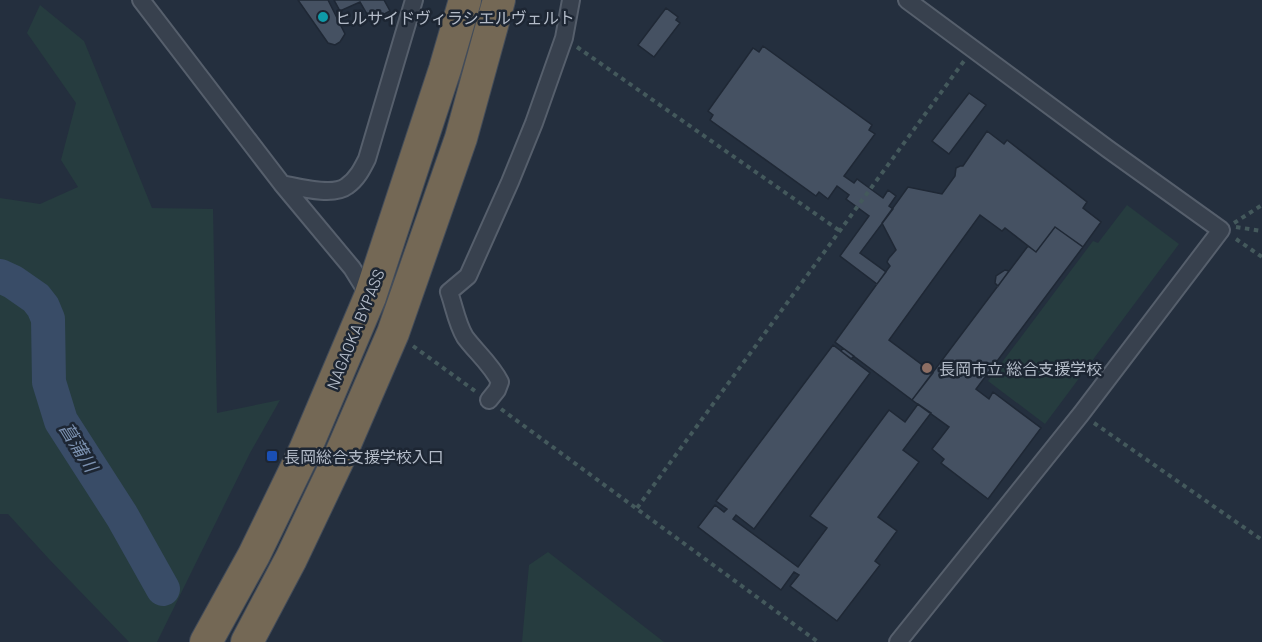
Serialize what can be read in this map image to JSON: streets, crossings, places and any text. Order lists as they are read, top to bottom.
{
  "streets": {
    "highway": ["NAGAOKA BYPASS"]
  },
  "water": ["菖蒲川"],
  "places": {
    "other": ["ヒルサイドヴィラシエルヴェルト", "長岡市立 総合支援学校"],
    "transit": ["長岡総合支援学校入口"]
  }
}
